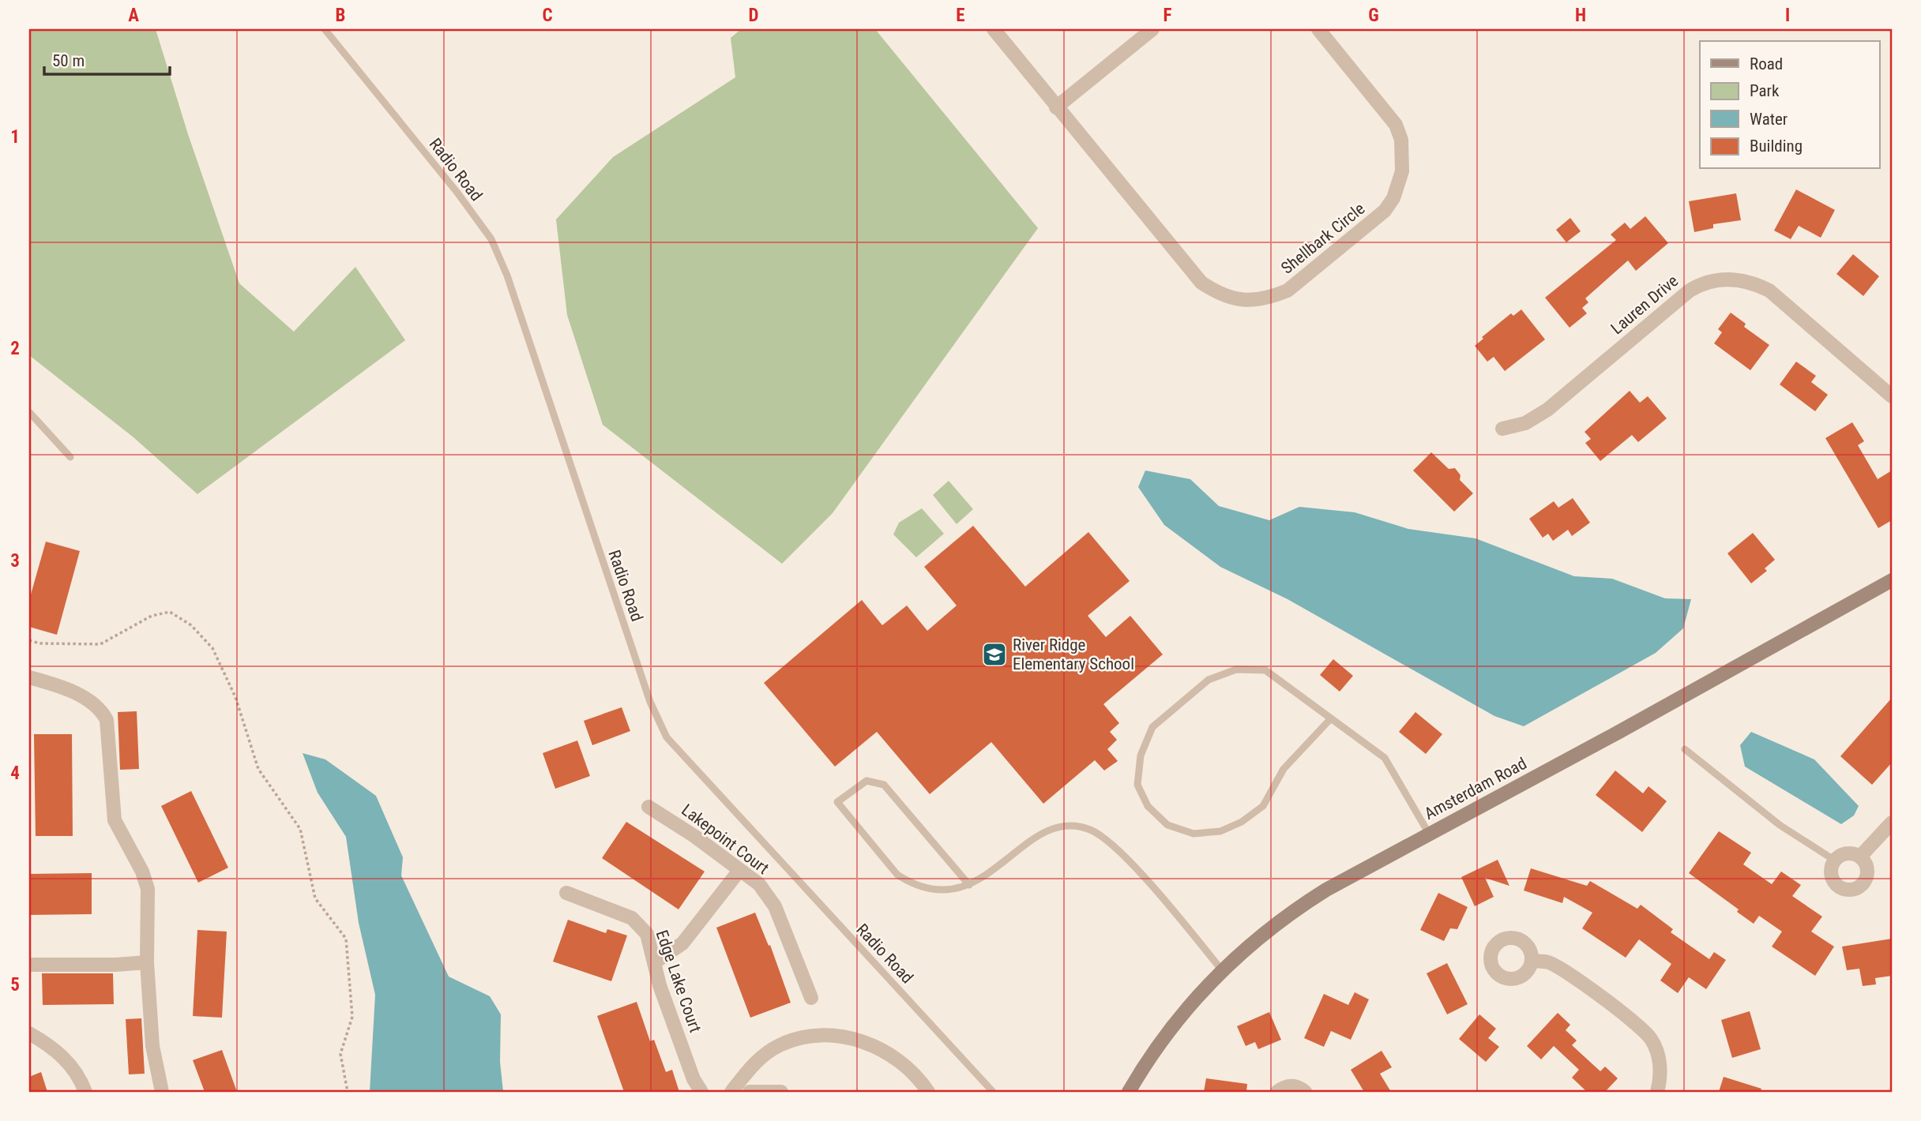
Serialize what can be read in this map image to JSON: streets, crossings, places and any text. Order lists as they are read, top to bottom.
{
  "streets": {
    "main road": ["Amsterdam Road"],
    "street": [
      "Shellbark Circle",
      "Lauren Drive",
      "Lakepoint Court",
      "Edge Lake Court"
    ],
    "lane": ["Radio Road"]
  },
  "places": {
    "school or university": ["River Ridge Elementary School"]
  },
  "legend": [
    "Road",
    "Park",
    "Water",
    "Building"
  ],
  "scale_bar": "50 m",
  "grid": {
    "columns": [
      "A",
      "B",
      "C",
      "D",
      "E",
      "F",
      "G",
      "H",
      "I"
    ],
    "rows": [
      "1",
      "2",
      "3",
      "4",
      "5"
    ]
  }
}
